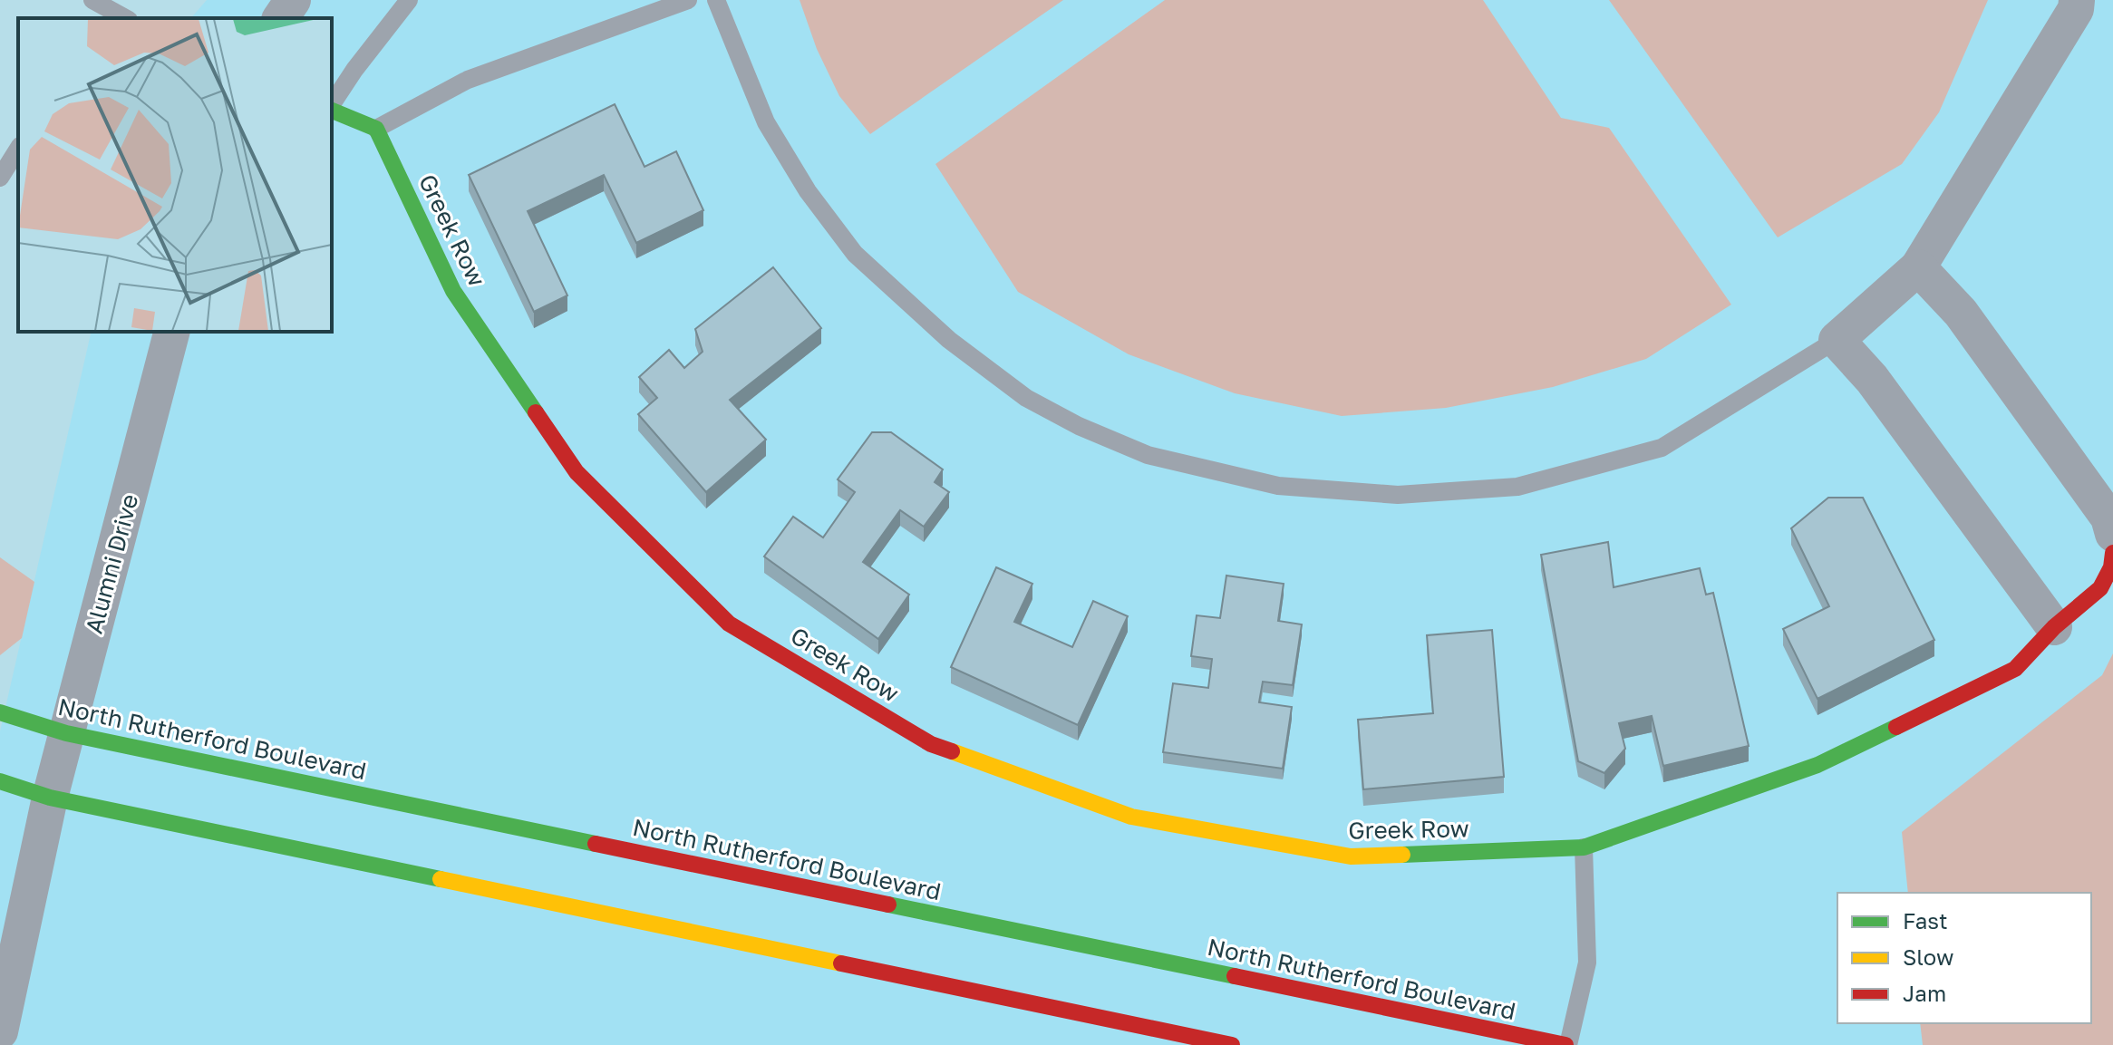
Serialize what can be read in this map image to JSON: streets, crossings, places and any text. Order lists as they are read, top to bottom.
{
  "streets": {
    "main road": ["Greek Row", "North Rutherford Boulevard"],
    "street": ["Alumni Drive"]
  },
  "crossings": [
    ["Alumni Drive", "North Rutherford Boulevard"]
  ],
  "legend": ["Fast", "Slow", "Jam"]
}
